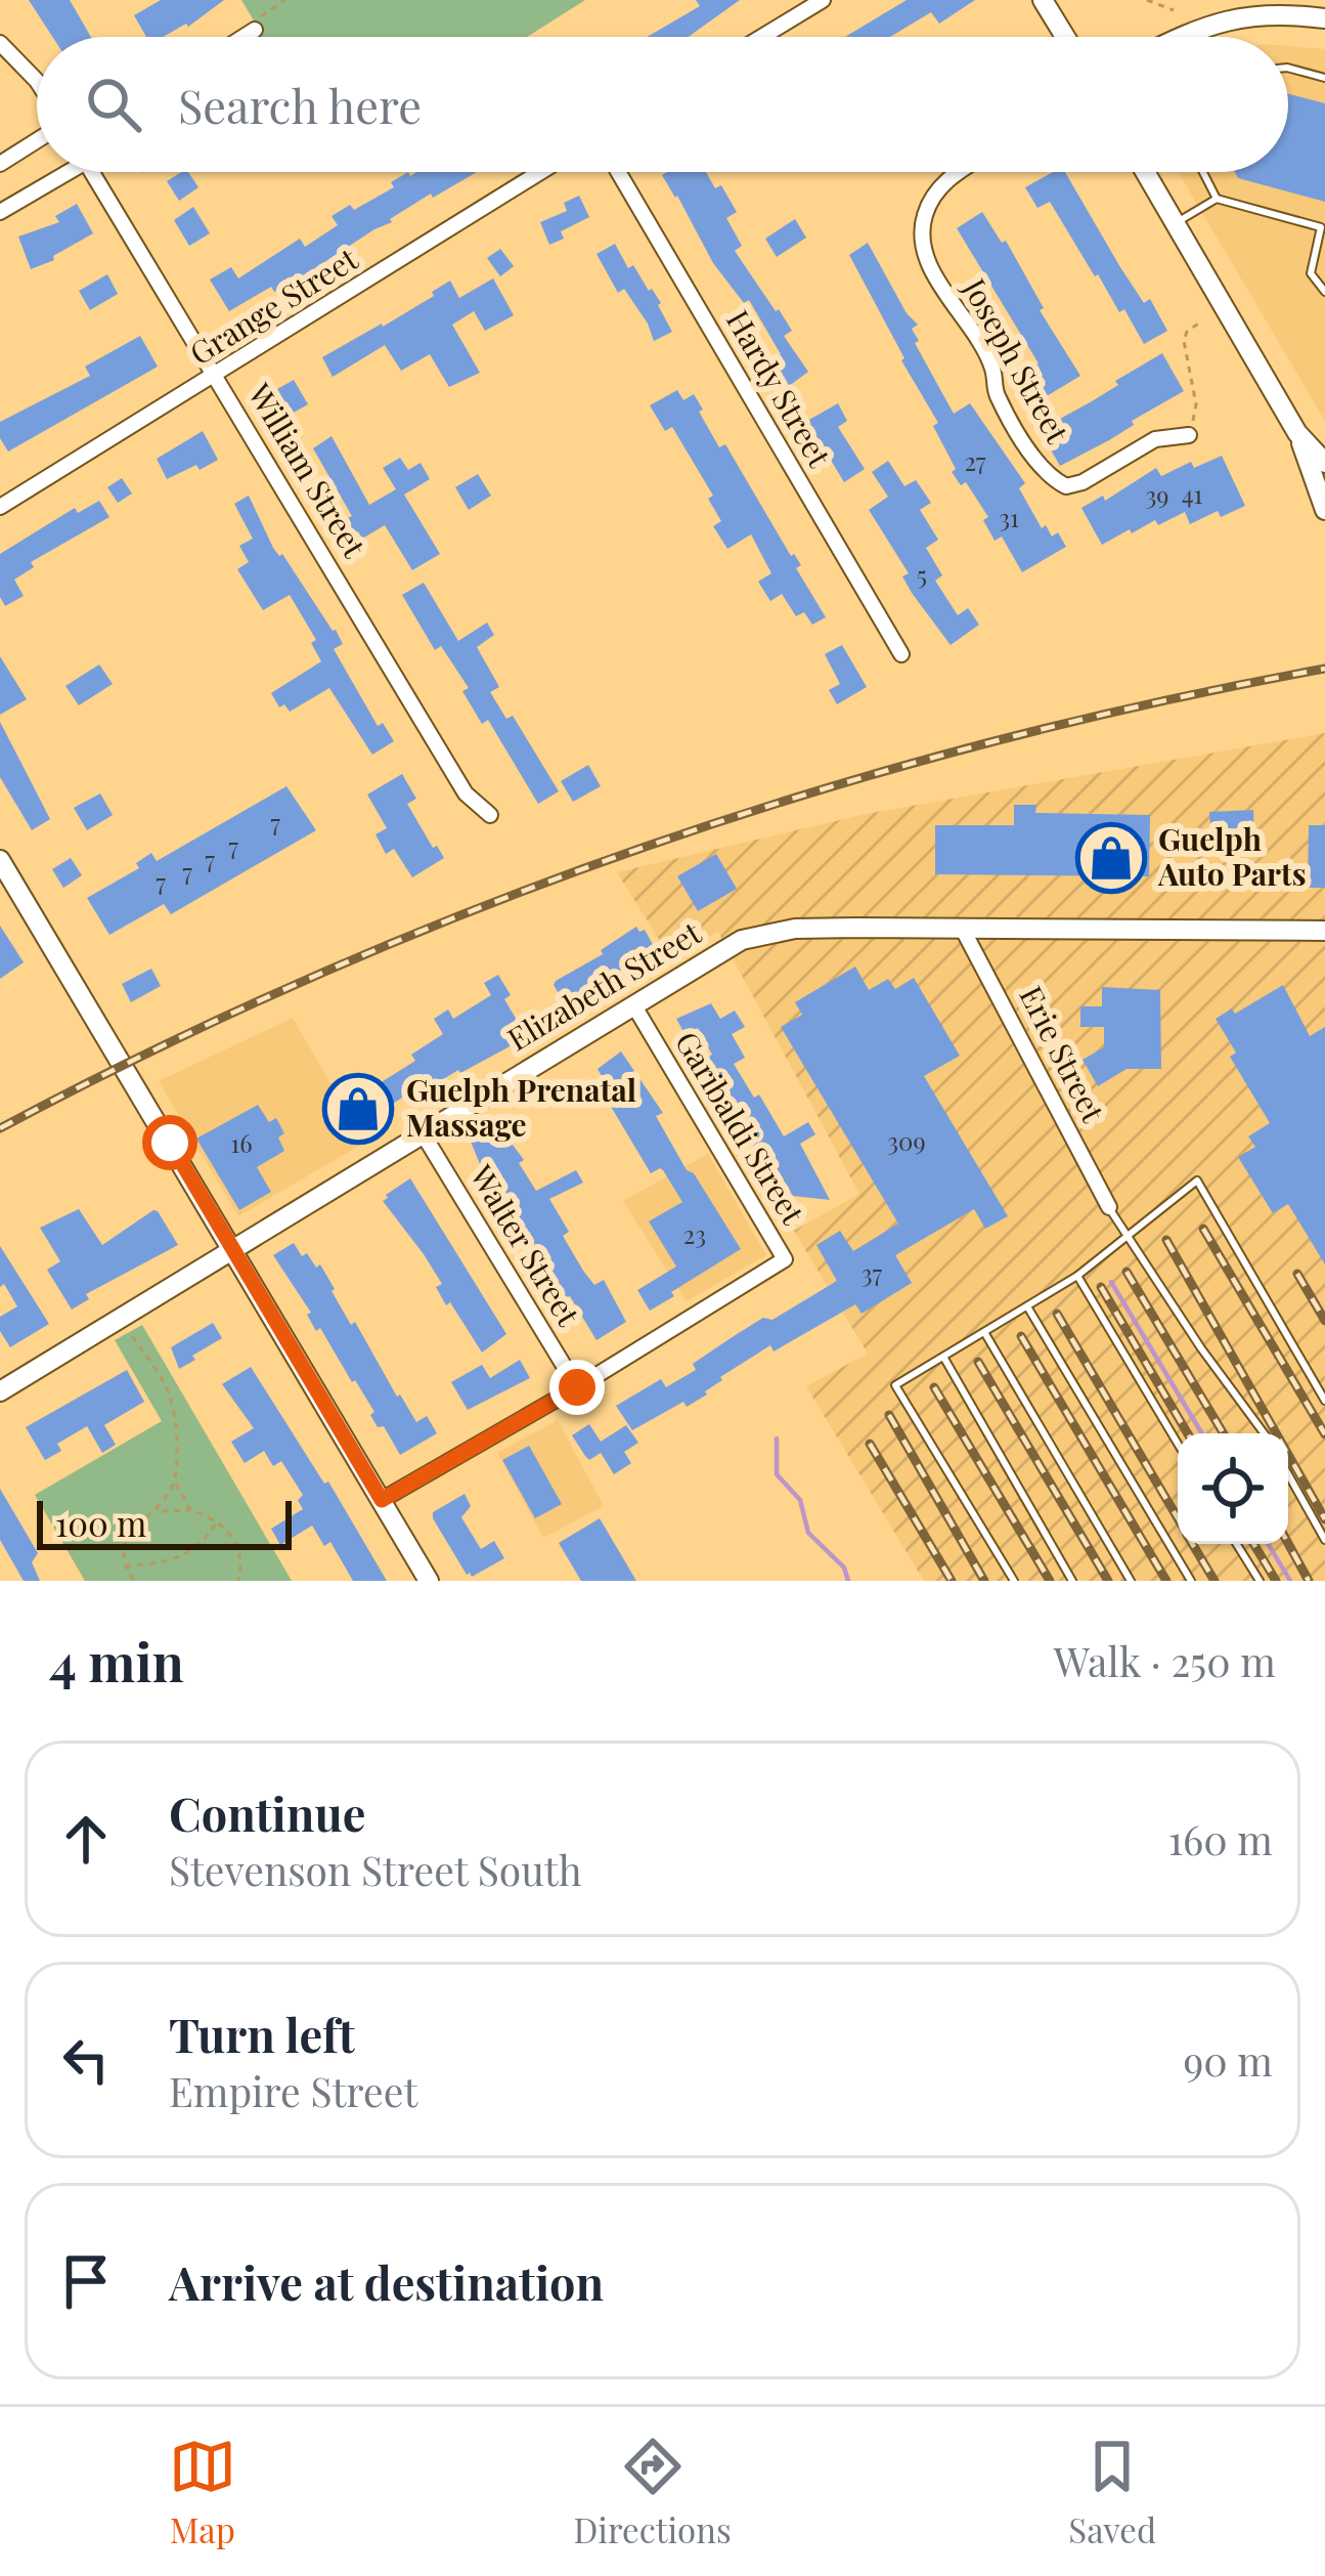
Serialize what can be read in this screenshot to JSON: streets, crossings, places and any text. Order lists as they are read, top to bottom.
{
  "streets": {
    "main road": ["Elizabeth Street"],
    "street": [
      "Grange Street",
      "Joseph Street",
      "Hardy Street",
      "William Street",
      "Erie Street",
      "Garibaldi Street",
      "Walter Street"
    ]
  },
  "crossings": [
    ["Grange Street", "William Street"],
    ["Elizabeth Street", "Erie Street"],
    ["Elizabeth Street", "Garibaldi Street"],
    ["Elizabeth Street", "Walter Street"],
    ["Garibaldi Street", "Walter Street"]
  ],
  "places": {
    "shop": ["Guelph Auto Parts", "Guelph Prenatal Massage"]
  },
  "house_numbers": [
    "27",
    "41",
    "39",
    "31",
    "5",
    "7",
    "7",
    "7",
    "7",
    "7",
    "309",
    "16",
    "23",
    "37"
  ],
  "scale_bar": "100 m",
  "page": {
    "search": "Search here",
    "scale": "100 m",
    "heading": ["4 min", "Walk · 250 m"],
    "list": [
      ["Continue", "Stevenson Street South", "160 m"],
      ["Turn left", "Empire Street", "90 m"],
      "Arrive at destination"
    ],
    "nav": ["Map", "Directions", "Saved"]
  }
}
